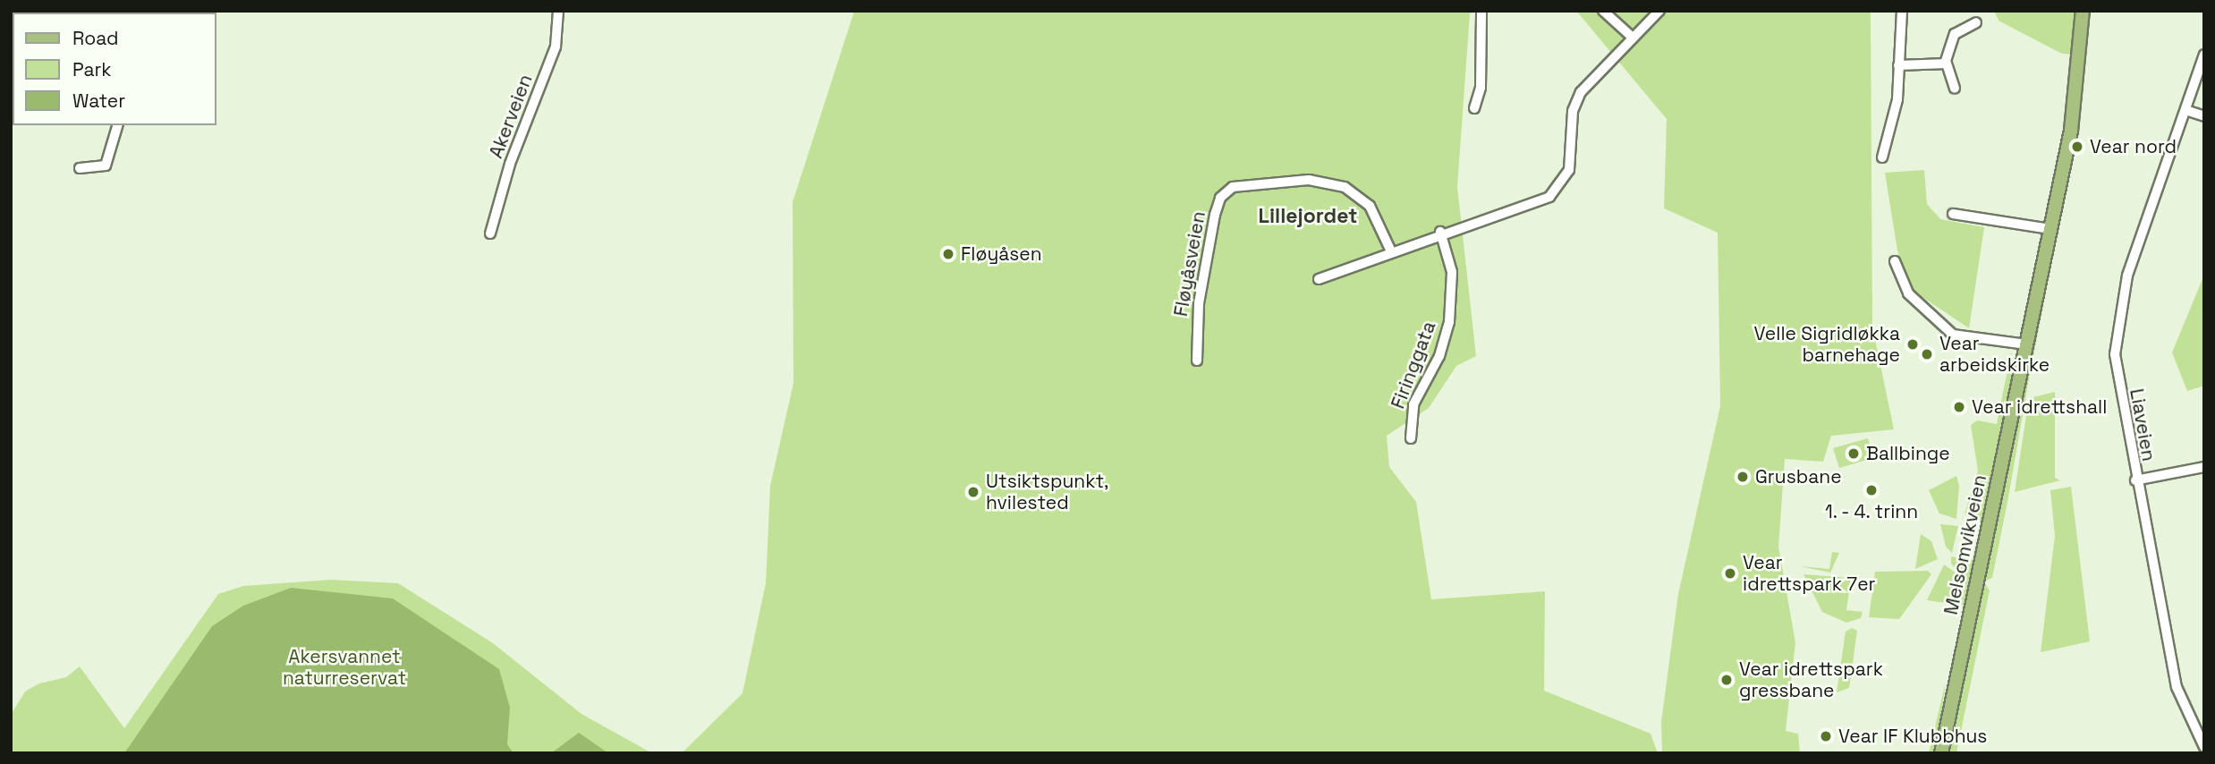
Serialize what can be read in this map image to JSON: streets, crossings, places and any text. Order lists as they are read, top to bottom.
{
  "streets": {
    "main road": ["Melsomvikveien"],
    "street": [
      "Akerveien",
      "Fløyåsveien",
      "Firinggata",
      "Liaveien"
    ]
  },
  "districts": ["Lillejordet"],
  "parks": ["Akersvannet naturreservat"],
  "places": [
    "Vear nord",
    "Fløyåsen",
    "Velle Sigridløkka barnehage",
    "Vear arbeidskirke",
    "Vear idrettshall",
    "Ballbinge",
    "Grusbane",
    "1. - 4. trinn",
    "Utsiktspunkt, hvilested",
    "Vear idrettspark 7er",
    "Vear idrettspark gressbane",
    "Vear IF Klubbhus"
  ],
  "legend": ["Road", "Park", "Water"]
}
